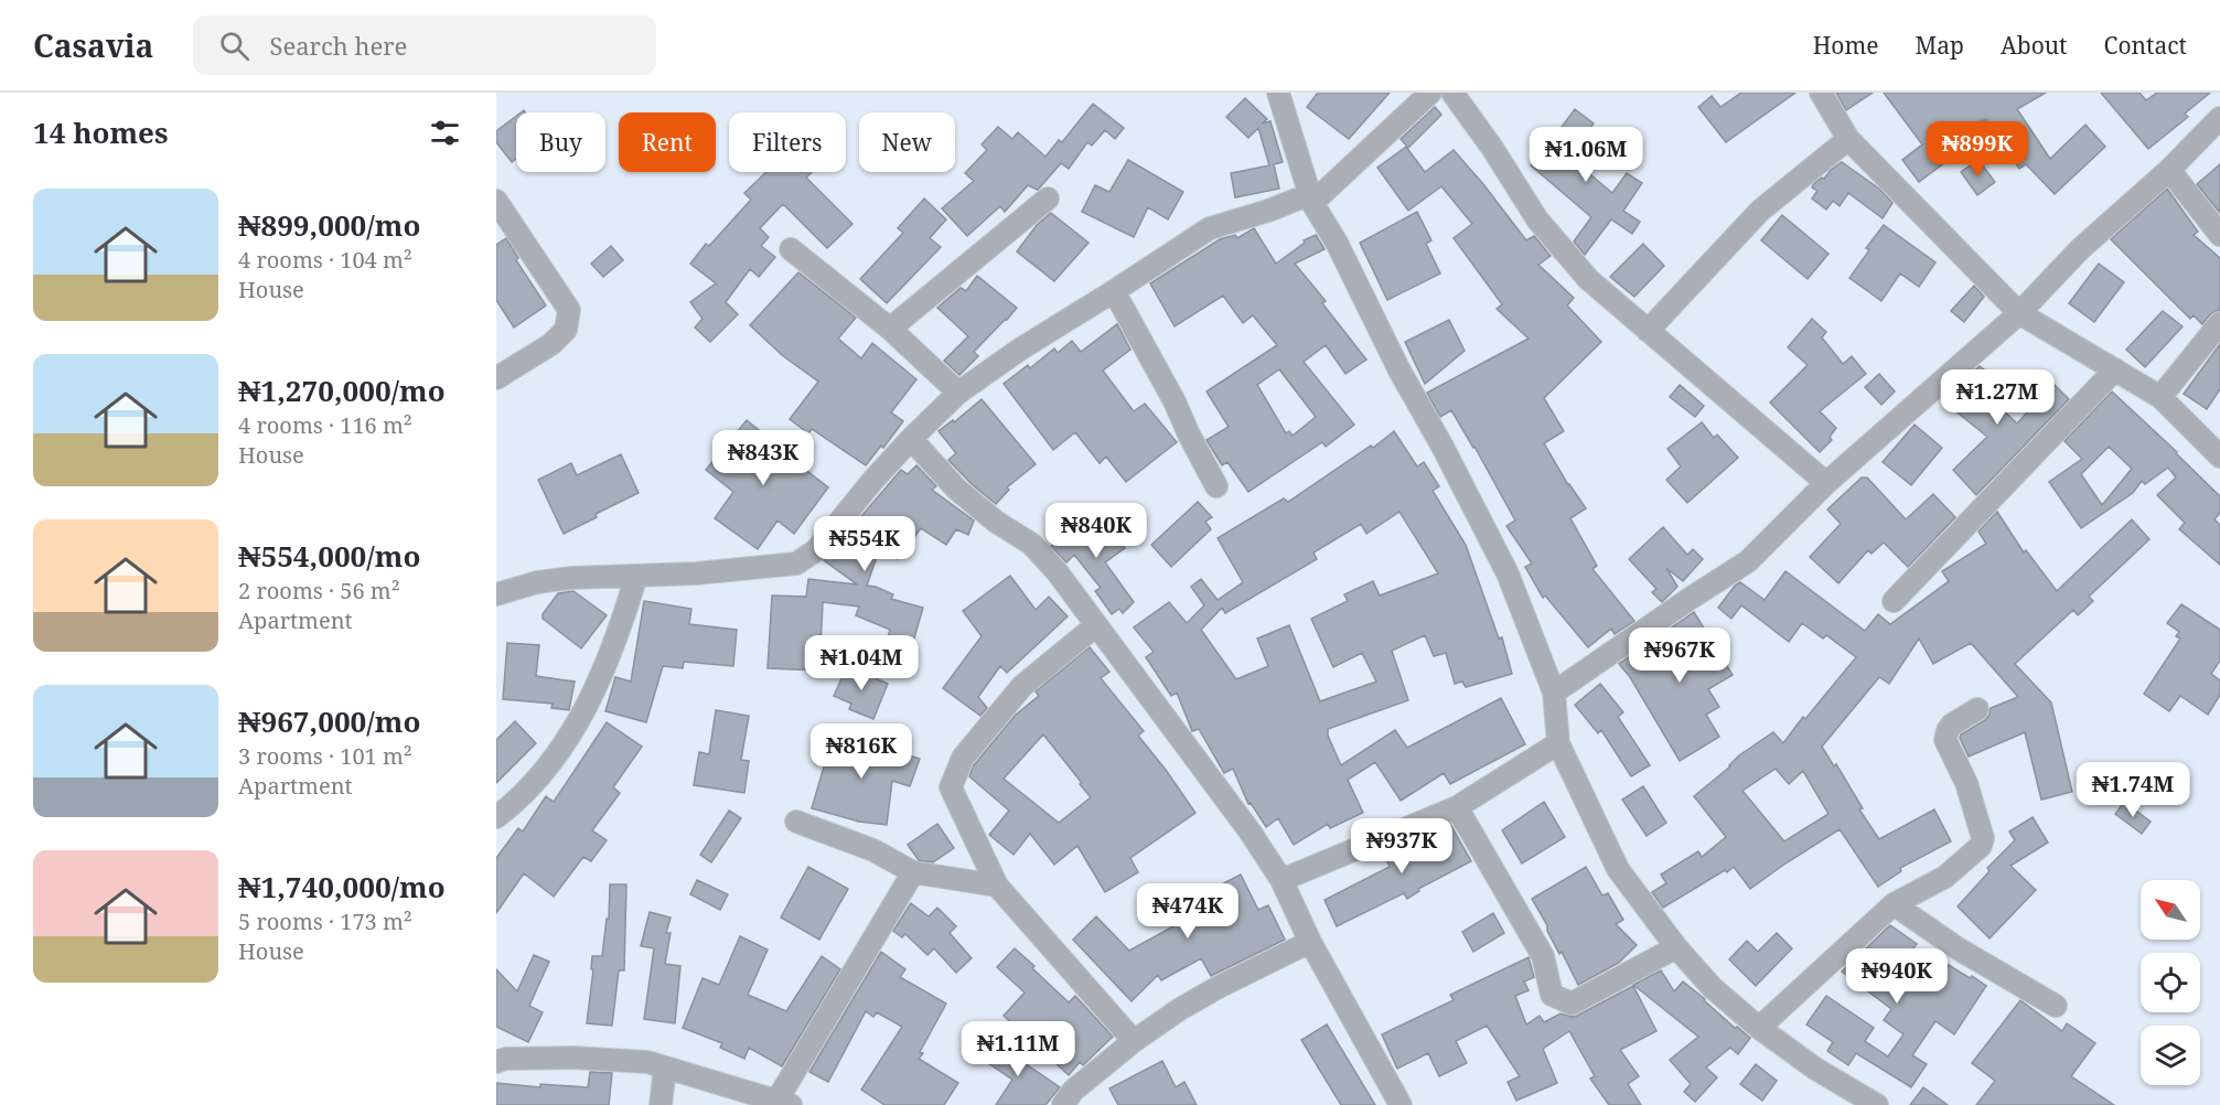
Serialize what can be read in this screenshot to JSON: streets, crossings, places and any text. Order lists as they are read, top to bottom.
{
  "north": "top left",
  "page": {
    "header": "Casavia",
    "search": "Search here",
    "nav": [
      "Home",
      "Map",
      "About",
      "Contact"
    ],
    "heading": "14 homes",
    "chip": [
      "Buy",
      "Rent",
      "Filters",
      "New"
    ],
    "price": [
      "₦899K",
      "₦1.06M",
      "₦1.27M",
      "₦843K",
      "₦840K",
      "₦554K",
      "₦967K",
      "₦1.04M",
      "₦816K",
      "₦1.74M",
      "₦937K",
      "₦474K",
      "₦940K",
      "₦1.11M"
    ],
    "list": [
      {
        "name": "₦899,000/mo",
        "note": "4 rooms · 104 m² · House"
      },
      {
        "name": "₦1,270,000/mo",
        "note": "4 rooms · 116 m² · House"
      },
      {
        "name": "₦554,000/mo",
        "note": "2 rooms · 56 m² · Apartment"
      },
      {
        "name": "₦967,000/mo",
        "note": "3 rooms · 101 m² · Apartment"
      },
      {
        "name": "₦1,740,000/mo",
        "note": "5 rooms · 173 m² · House"
      }
    ]
  }
}
